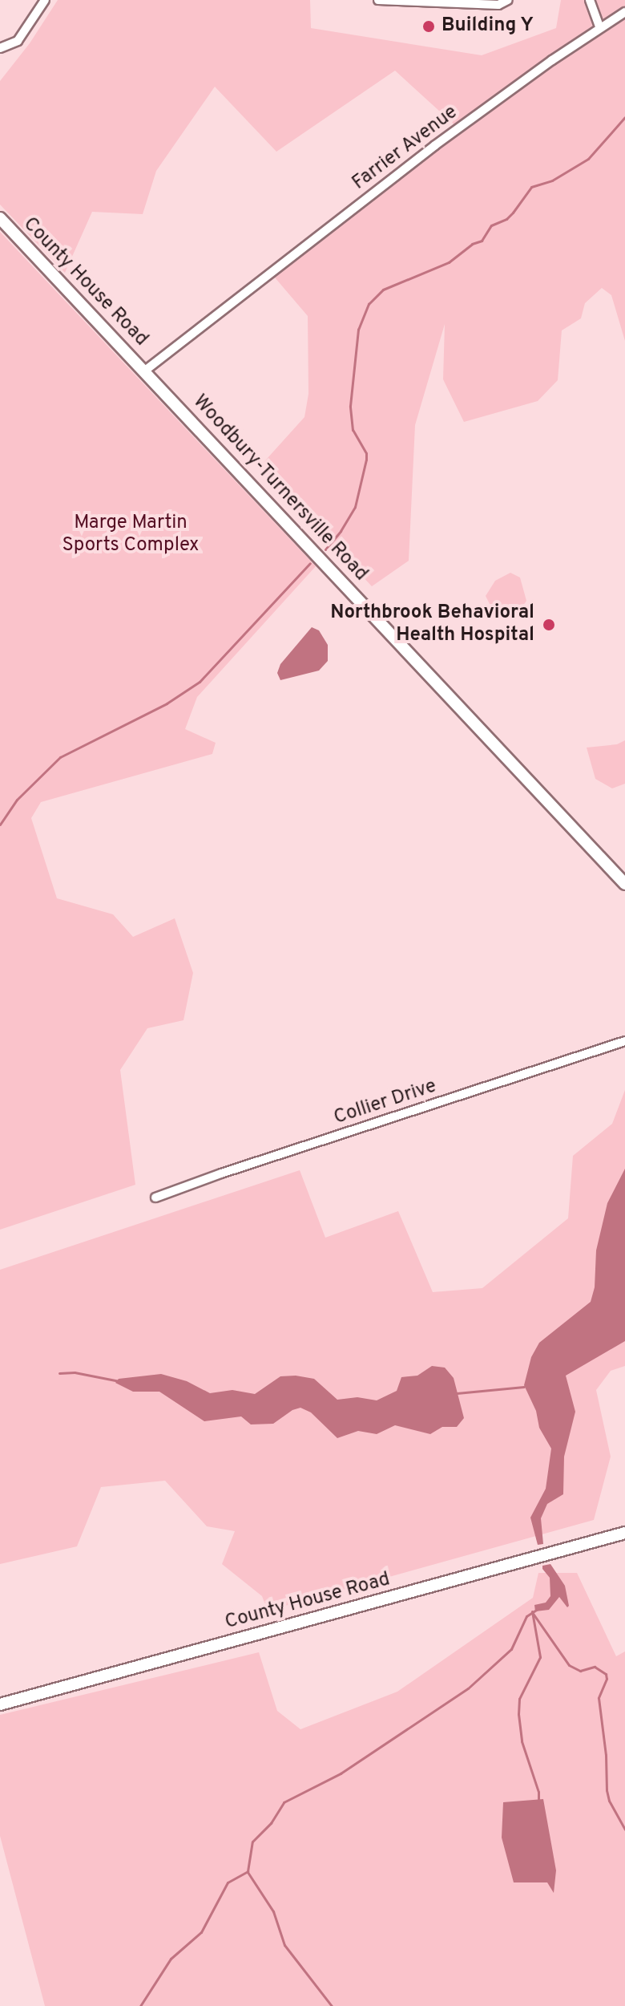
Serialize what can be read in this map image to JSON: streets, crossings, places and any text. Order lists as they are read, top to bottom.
{
  "streets": {
    "main road": ["County House Road", "Woodbury-Turnersville Road"],
    "street": ["Farrier Avenue", "Collier Drive"]
  },
  "crossings": [
    ["Farrier Avenue", "County House Road"],
    ["Farrier Avenue", "Woodbury-Turnersville Road"],
    ["County House Road", "Woodbury-Turnersville Road"]
  ],
  "parks": ["Marge Martin Sports Complex"],
  "places": ["Building Y", "Northbrook Behavioral Health Hospital"]
}
